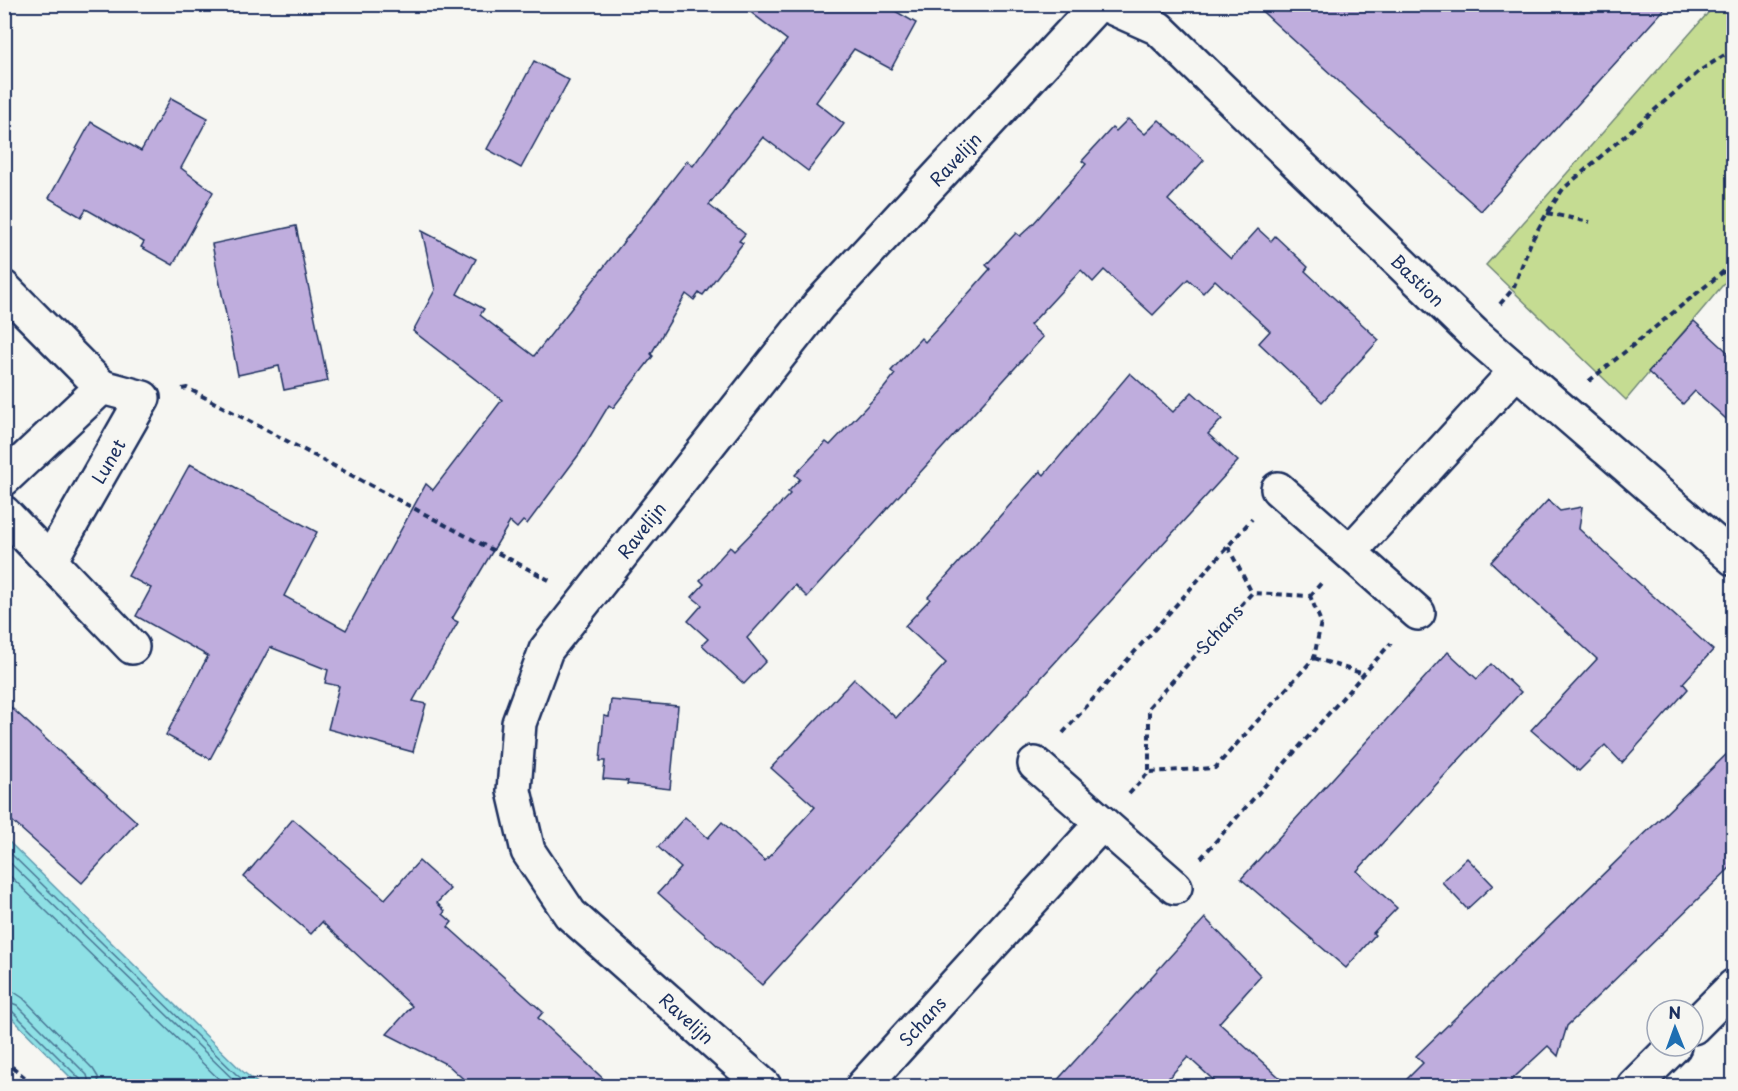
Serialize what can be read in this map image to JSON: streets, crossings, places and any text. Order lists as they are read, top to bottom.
{
  "streets": {
    "street": [
      "Ravelijn",
      "Bastion",
      "Lunet",
      "Schans"
    ]
  },
  "north": "top"
}
